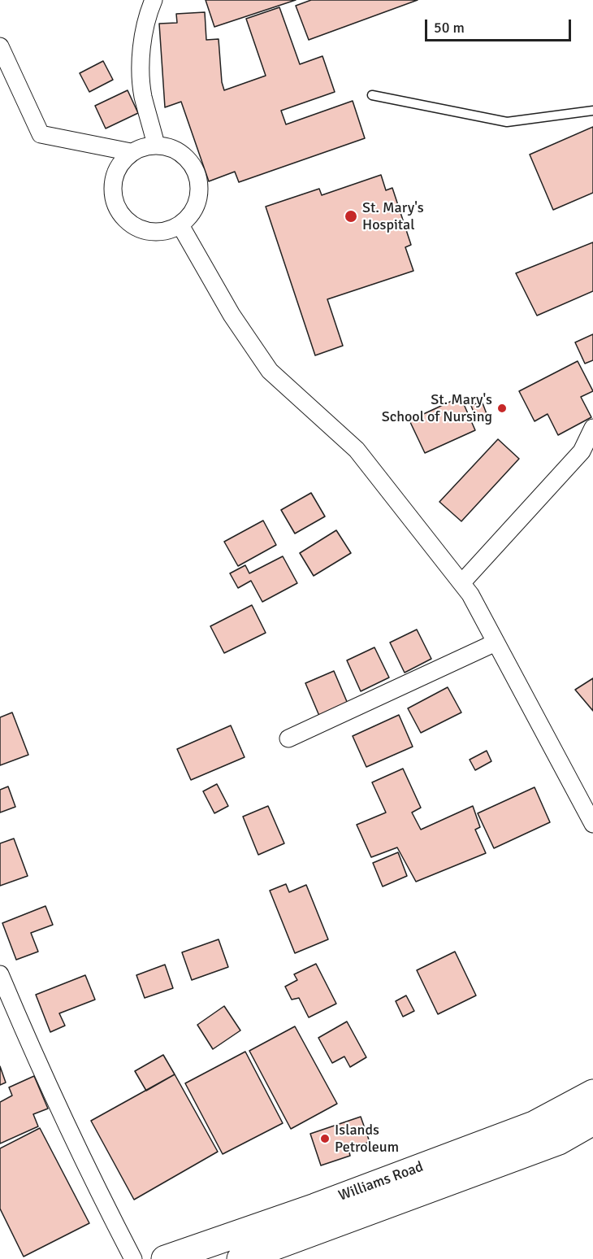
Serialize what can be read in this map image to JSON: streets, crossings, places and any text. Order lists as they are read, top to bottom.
{
  "streets": {
    "main road": ["Williams Road"]
  },
  "places": ["St. Mary's Hospital", "St. Mary's School of Nursing", "Islands Petroleum"],
  "scale_bar": "50 m"
}
